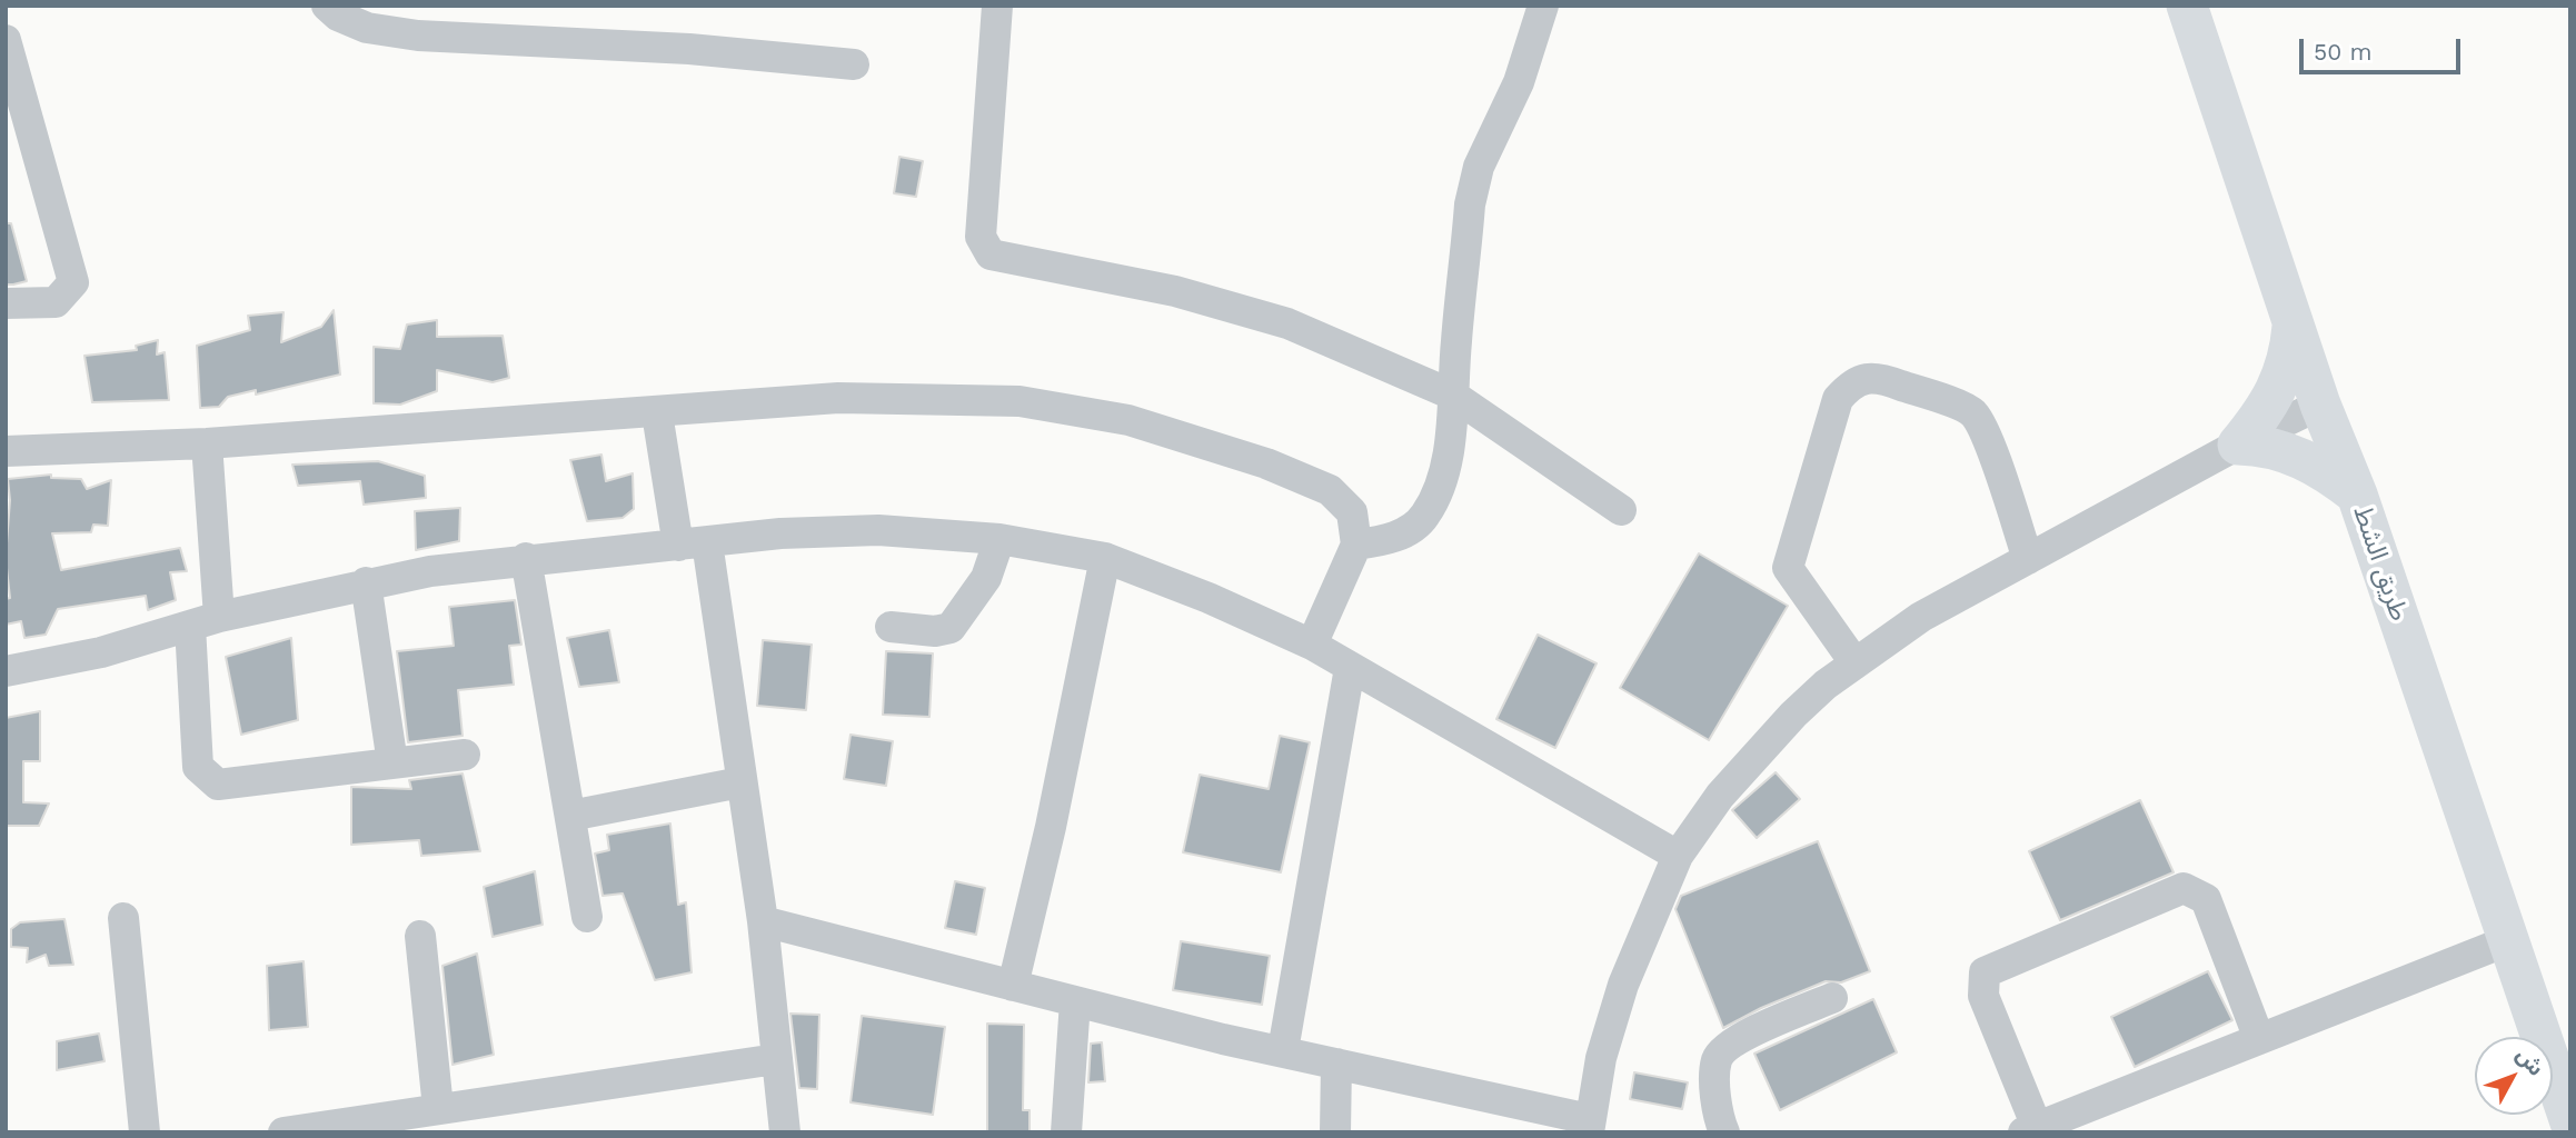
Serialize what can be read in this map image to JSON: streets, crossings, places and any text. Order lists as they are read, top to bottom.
{
  "streets": {
    "main road": ["طريق الشط"]
  },
  "scale_bar": "50 m",
  "north": "top right"
}
